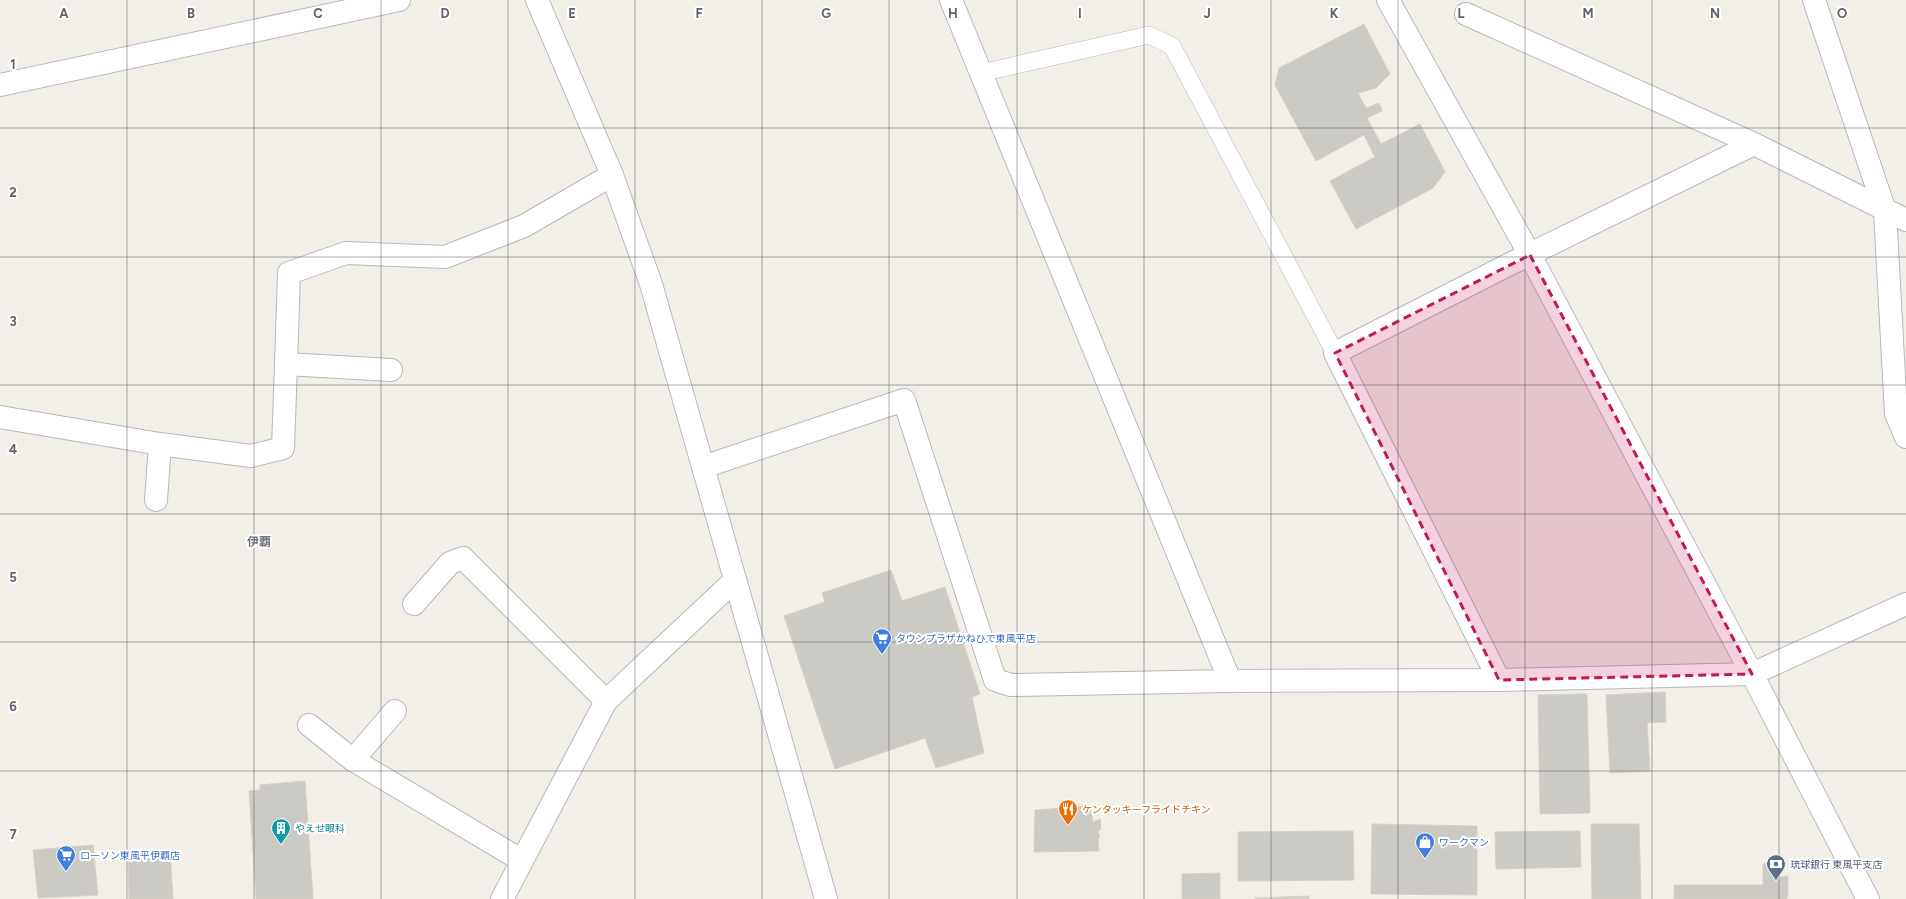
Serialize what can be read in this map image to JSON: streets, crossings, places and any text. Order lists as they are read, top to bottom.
{
  "districts": ["伊覇"],
  "places": {
    "supermarket": ["タウンプラザかねひで東風平店", "ローソン東風平伊覇店"],
    "restaurant": ["ケンタッキーフライドチキン"],
    "building": ["やえせ眼科"],
    "shop": ["ワークマン"],
    "bank": ["琉球銀行 東風平支店"]
  },
  "grid": {
    "columns": [
      "A",
      "B",
      "C",
      "D",
      "E",
      "F",
      "G",
      "H",
      "I",
      "J",
      "K",
      "L",
      "M",
      "N",
      "O"
    ],
    "rows": [
      "1",
      "2",
      "3",
      "4",
      "5",
      "6",
      "7"
    ]
  }
}
